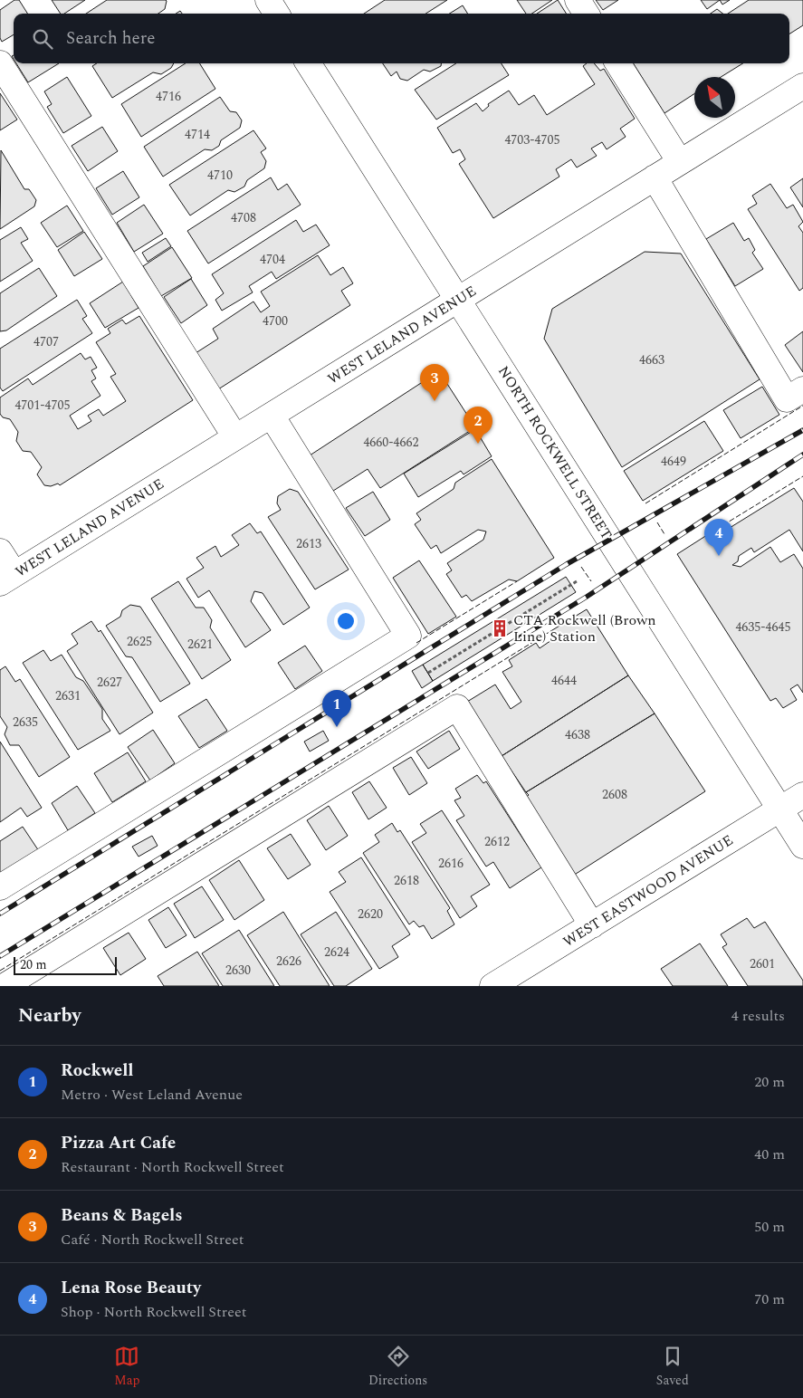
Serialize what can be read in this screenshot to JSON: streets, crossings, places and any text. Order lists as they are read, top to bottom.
{
  "streets": {
    "street": ["WEST LELAND AVENUE", "NORTH ROCKWELL STREET", "WEST EASTWOOD AVENUE"]
  },
  "crossings": [
    ["WEST LELAND AVENUE", "NORTH ROCKWELL STREET"],
    ["NORTH ROCKWELL STREET", "WEST EASTWOOD AVENUE"]
  ],
  "places": {
    "building": ["CTA Rockwell (Brown Line) Station"]
  },
  "house_numbers": [
    "4716",
    "4714",
    "4703-4705",
    "4710",
    "4708",
    "4704",
    "4700",
    "4707",
    "4663",
    "4701-4705",
    "4660-4662",
    "4649",
    "2613",
    "4635-4645",
    "2625",
    "2621",
    "4644",
    "2627",
    "2631",
    "2635",
    "4638",
    "2608",
    "2612",
    "2616",
    "2618",
    "2620",
    "2624",
    "2626",
    "2601",
    "2630"
  ],
  "scale_bar": "20 m",
  "north": "top left",
  "page": {
    "search": "Search here",
    "pins": [
      "3",
      "2",
      "4",
      "1"
    ],
    "scale": "20 m",
    "heading": ["Nearby", "4 results"],
    "list": [
      {
        "mark": "1",
        "name": "Rockwell",
        "note": "Metro · West Leland Avenue",
        "value": "20 m"
      },
      {
        "mark": "2",
        "name": "Pizza Art Cafe",
        "note": "Restaurant · North Rockwell Street",
        "value": "40 m"
      },
      {
        "mark": "3",
        "name": "Beans & Bagels",
        "note": "Café · North Rockwell Street",
        "value": "50 m"
      },
      {
        "mark": "4",
        "name": "Lena Rose Beauty",
        "note": "Shop · North Rockwell Street",
        "value": "70 m"
      }
    ],
    "nav": ["Map", "Directions", "Saved"]
  }
}
